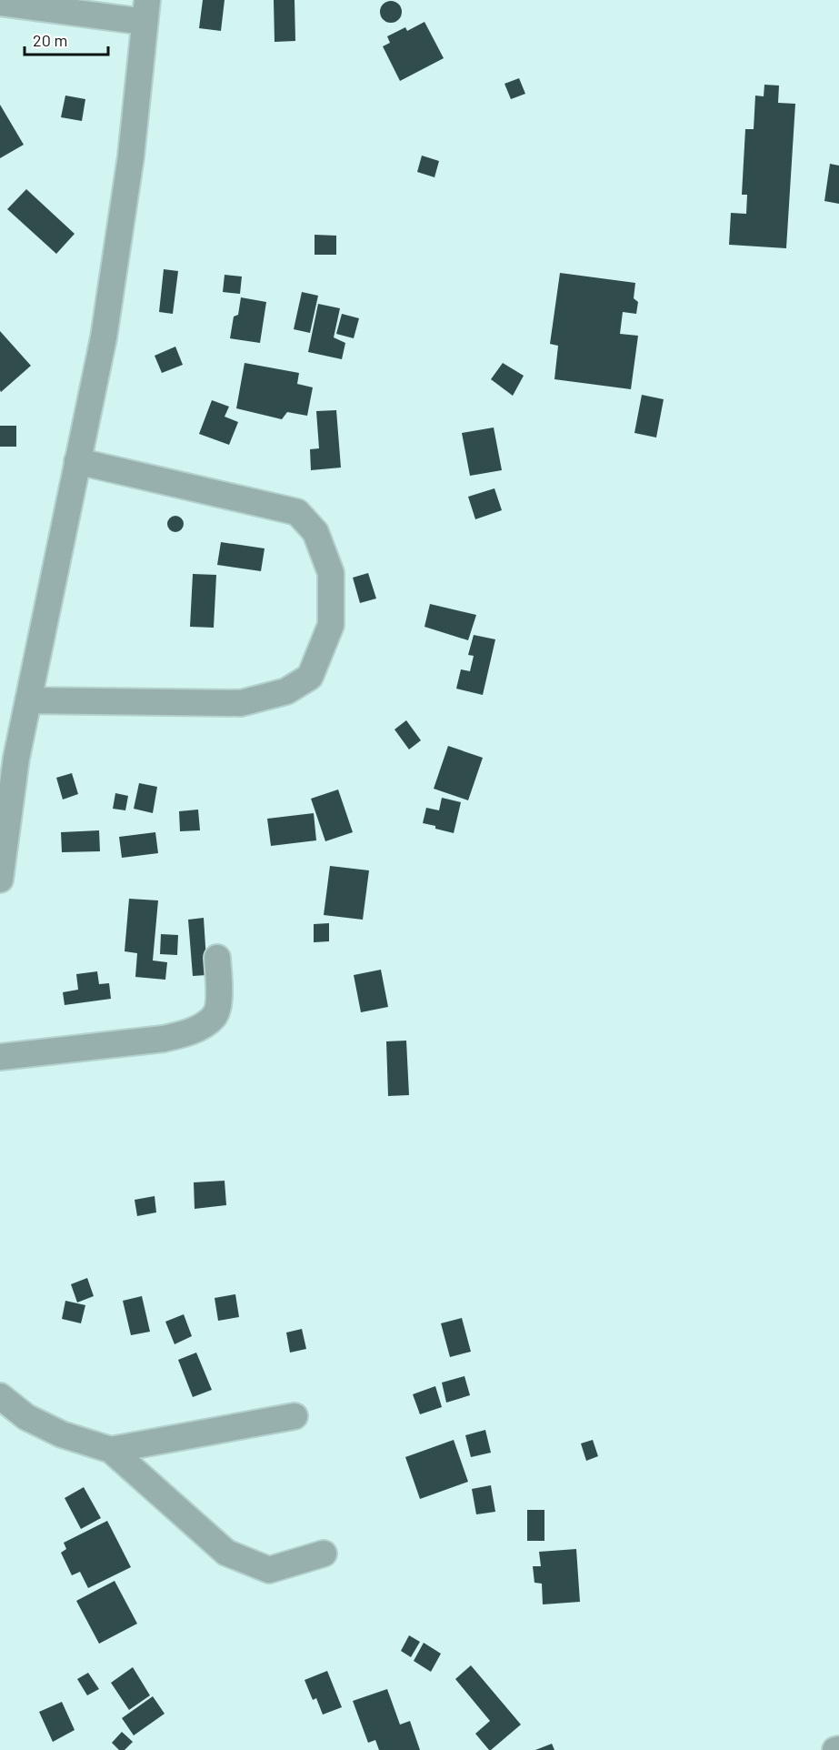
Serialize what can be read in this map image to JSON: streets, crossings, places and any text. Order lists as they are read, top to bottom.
{
  "scale_bar": "20 m"
}
